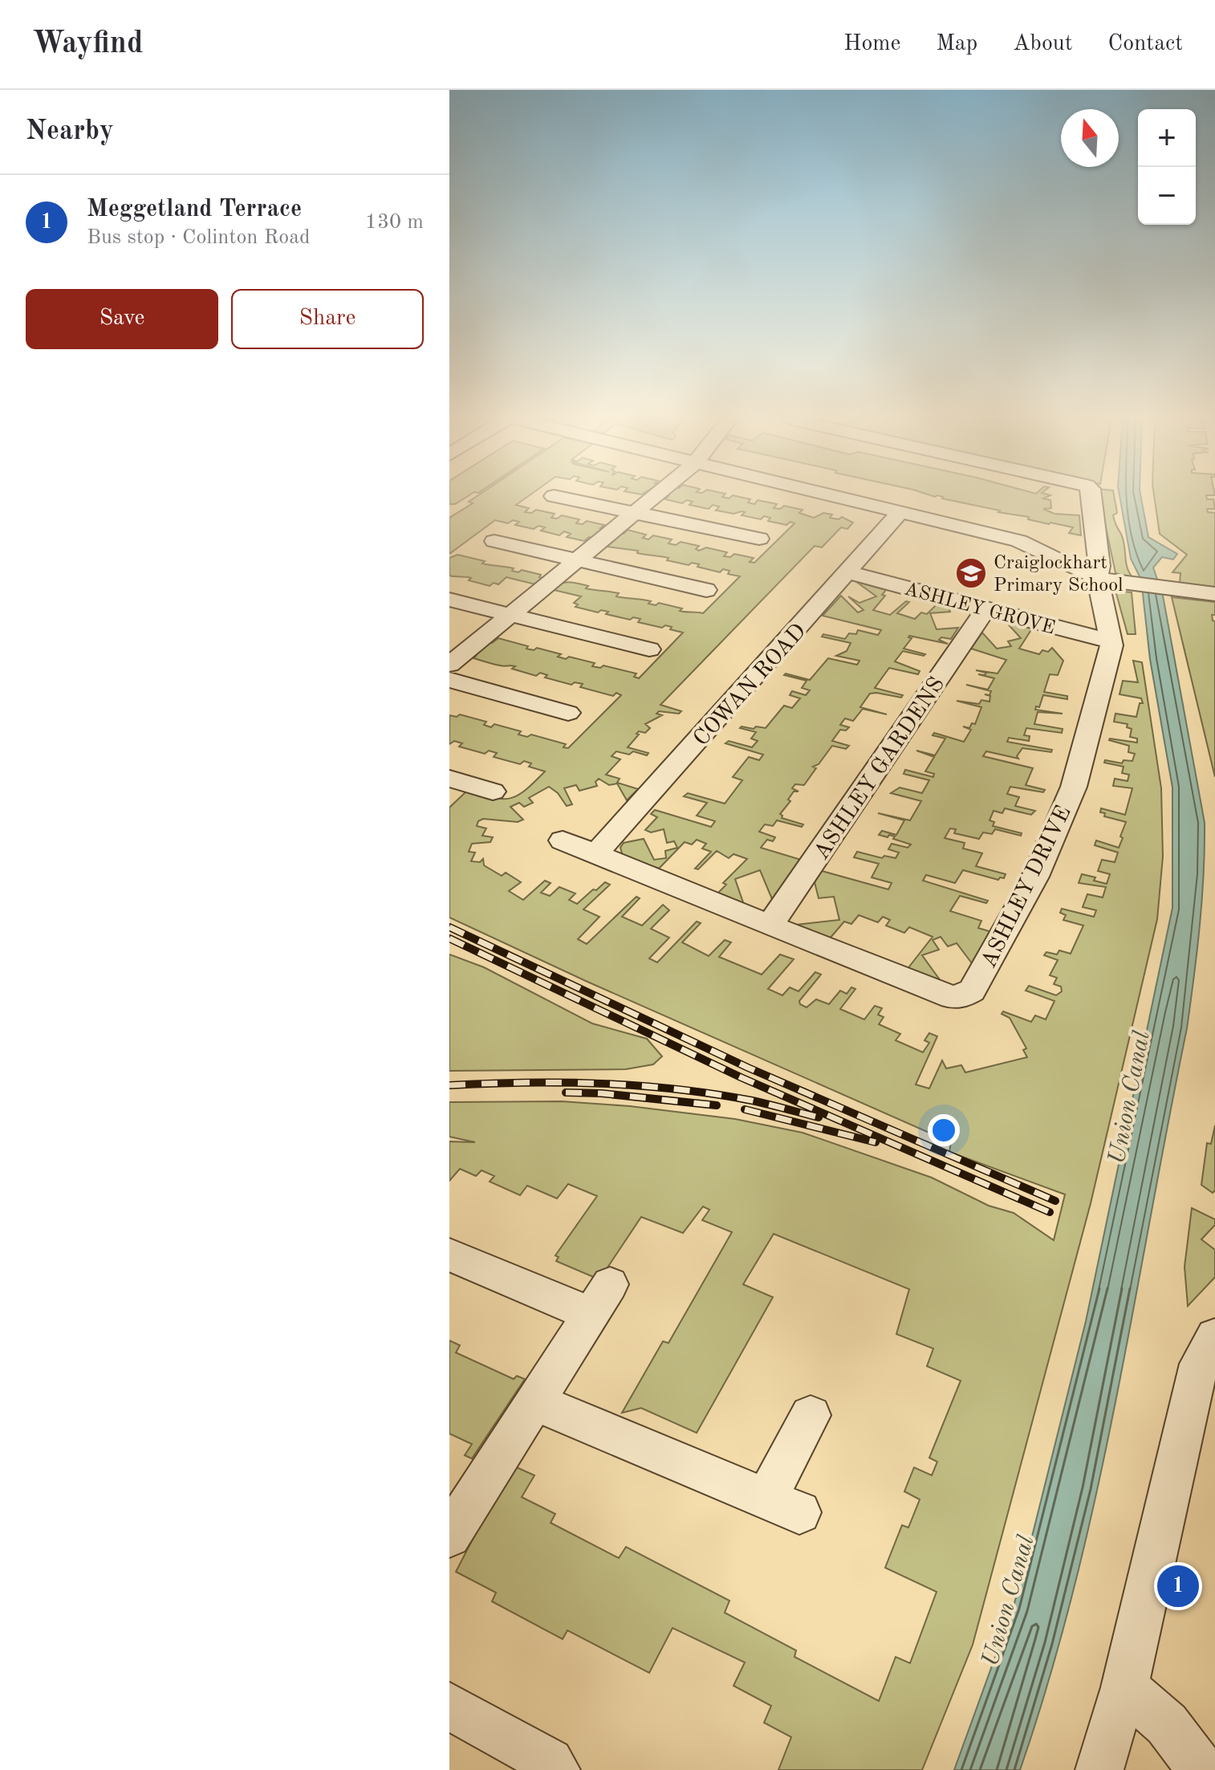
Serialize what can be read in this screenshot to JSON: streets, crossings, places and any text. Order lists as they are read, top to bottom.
{
  "streets": {
    "street": [
      "ASHLEY GROVE",
      "COWAN ROAD",
      "ASHLEY GARDENS",
      "ASHLEY DRIVE"
    ]
  },
  "crossings": [
    ["ASHLEY GROVE", "COWAN ROAD"],
    ["ASHLEY GROVE", "ASHLEY GARDENS"],
    ["ASHLEY GROVE", "ASHLEY DRIVE"],
    ["COWAN ROAD", "ASHLEY DRIVE"],
    ["ASHLEY GARDENS", "ASHLEY DRIVE"]
  ],
  "water": ["Union Canal"],
  "places": {
    "school or university": ["Craiglockhart Primary School"]
  },
  "north": "top",
  "page": {
    "header": "Wayfind",
    "nav": [
      "Home",
      "Map",
      "About",
      "Contact"
    ],
    "heading": "Nearby",
    "map_buttons": ["+", "−"],
    "list": [
      {
        "mark": "1",
        "name": "Meggetland Terrace",
        "note": "Bus stop · Colinton Road",
        "value": "130 m"
      }
    ],
    "buttons": ["Save", "Share"],
    "pins": "1"
  }
}
